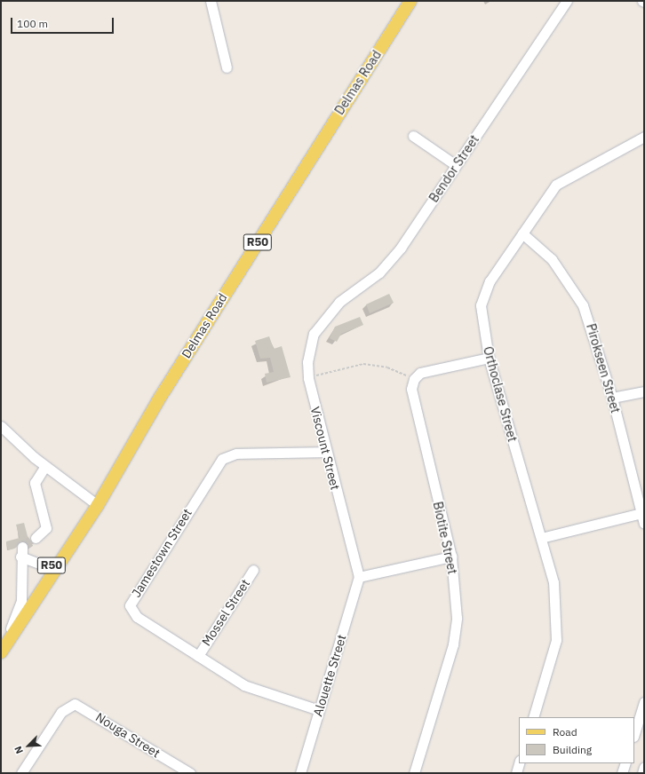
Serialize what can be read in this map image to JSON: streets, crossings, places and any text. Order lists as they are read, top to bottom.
{
  "streets": {
    "main road": ["Delmas Road", "R50"],
    "street": [
      "Bendor Street",
      "Pirokseen Street",
      "Orthoclase Street",
      "Viscount Street",
      "Biotite Street",
      "Jamestown Street",
      "Mossel Street",
      "Alouette Street",
      "Nouga Street"
    ]
  },
  "crossings": [
    ["Bendor Street", "Viscount Street"],
    ["Pirokseen Street", "Orthoclase Street"],
    ["Viscount Street", "Jamestown Street"],
    ["Viscount Street", "Alouette Street"],
    ["Jamestown Street", "Mossel Street"],
    ["Jamestown Street", "Alouette Street"]
  ],
  "legend": ["Road", "Building"],
  "scale_bar": "100 m",
  "north": "bottom left"
}
